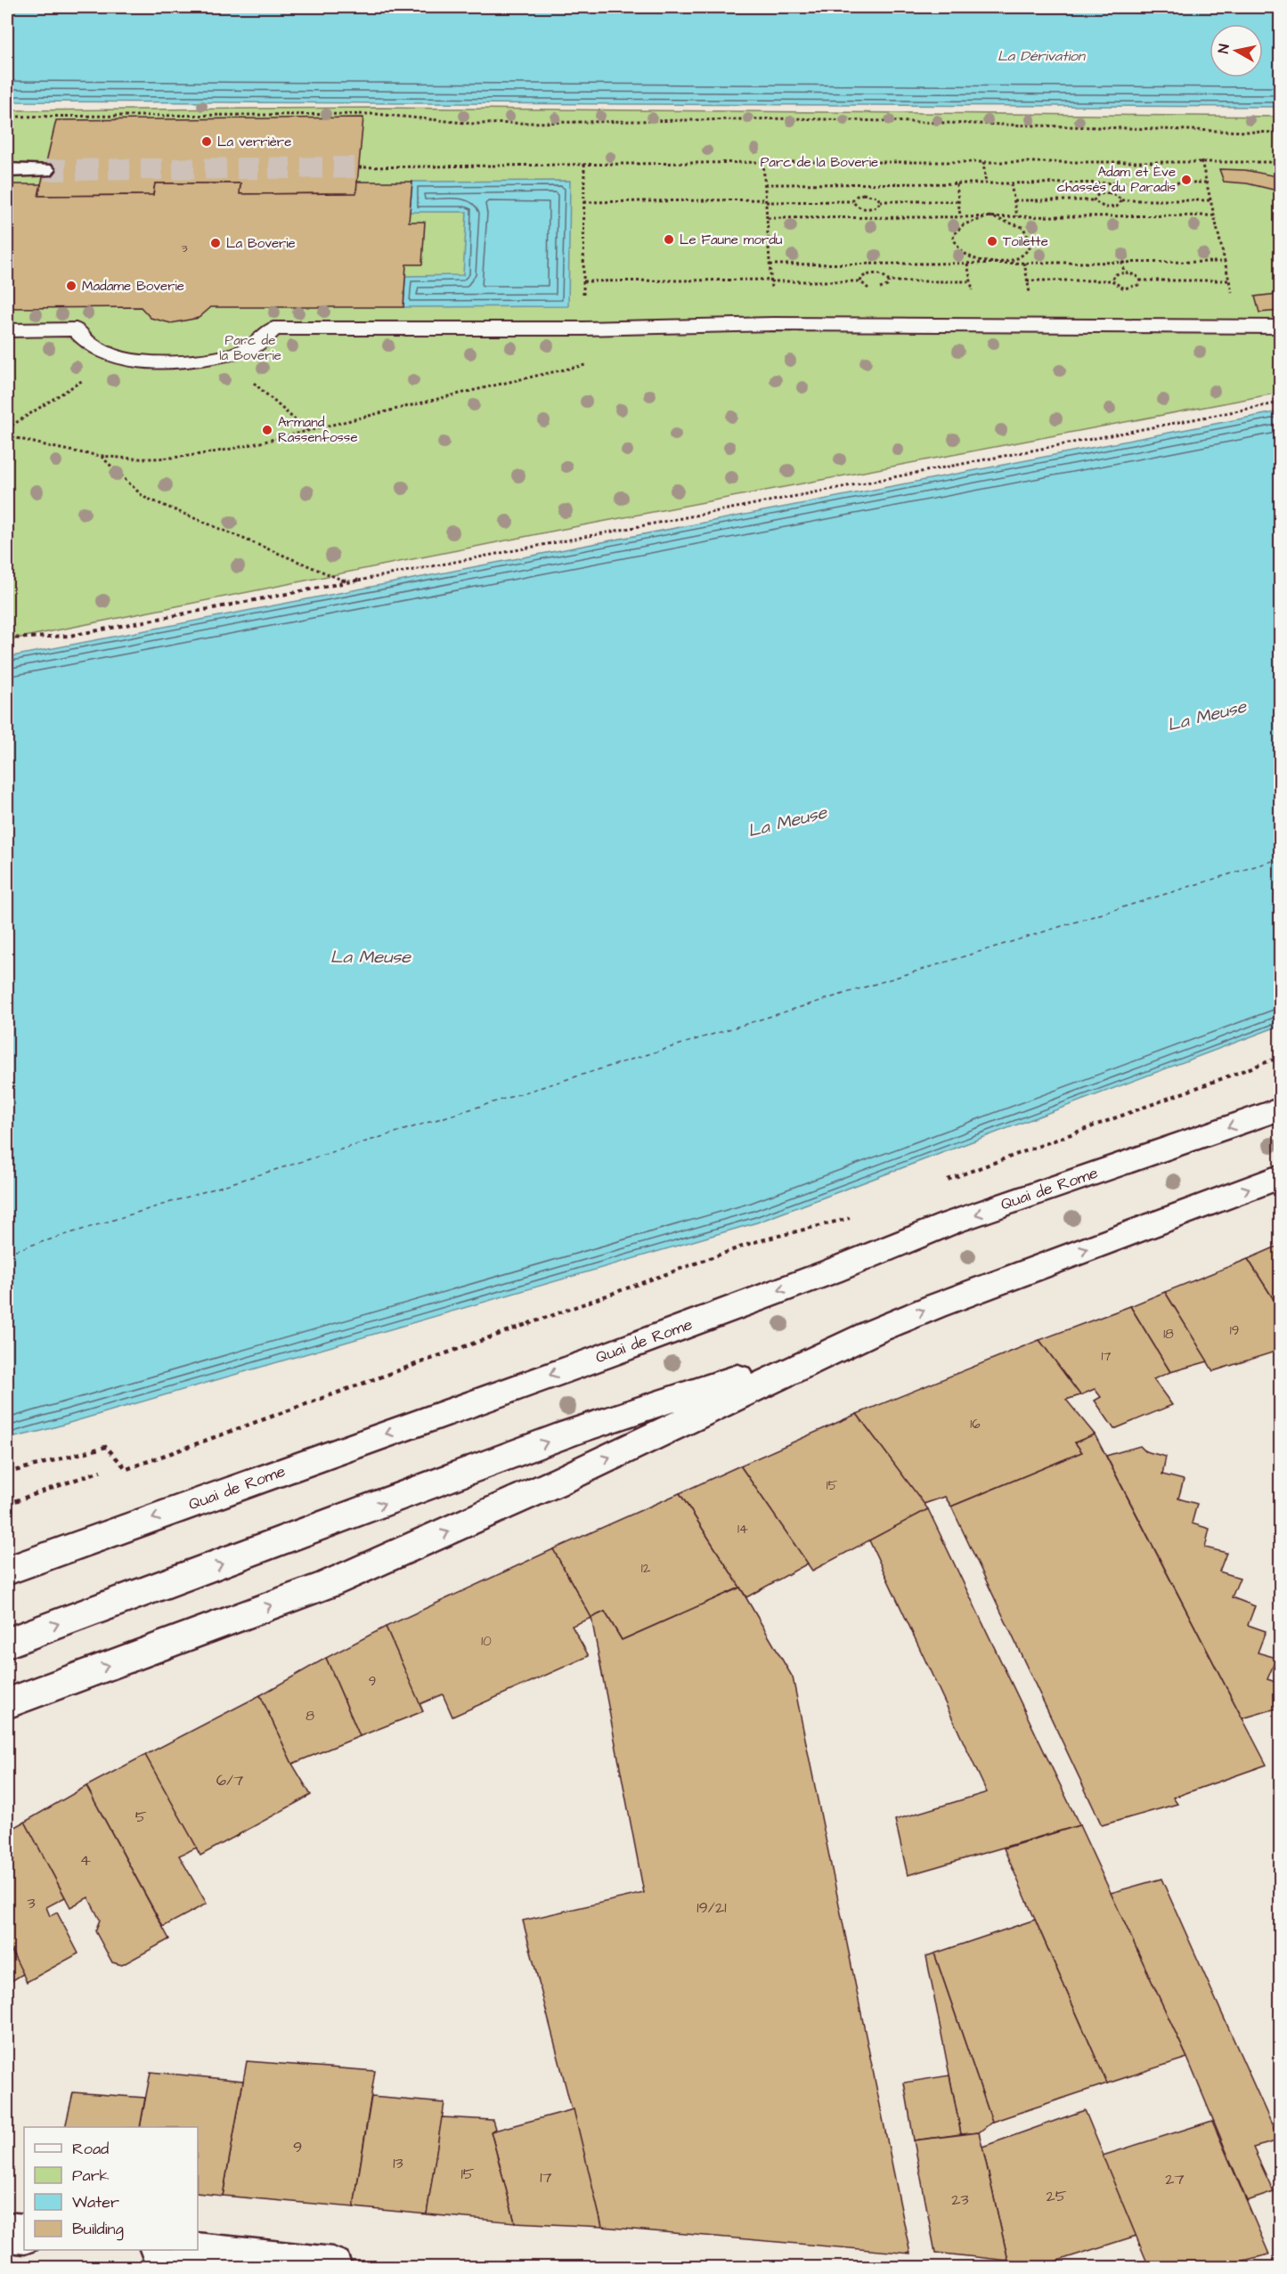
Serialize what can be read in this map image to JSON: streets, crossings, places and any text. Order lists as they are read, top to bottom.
{
  "streets": {
    "main road": ["Quai de Rome"],
    "path": ["Parc de la Boverie"]
  },
  "water": ["La Dérivation", "La Meuse"],
  "parks": ["Parc de la Boverie"],
  "places": [
    "La verrière",
    "Adam et Ève chassés du Paradis",
    "Le Faune mordu",
    "Toilette",
    "La Boverie",
    "Madame Boverie",
    "Armand Rassenfosse"
  ],
  "house_numbers": [
    "3",
    "19",
    "18",
    "17",
    "16",
    "15",
    "14",
    "12",
    "10",
    "9",
    "8",
    "6/7",
    "5",
    "4",
    "3",
    "19/21",
    "9",
    "13",
    "15",
    "17",
    "27",
    "25",
    "23"
  ],
  "legend": [
    "Road",
    "Park",
    "Water",
    "Building"
  ],
  "north": "left"
}
